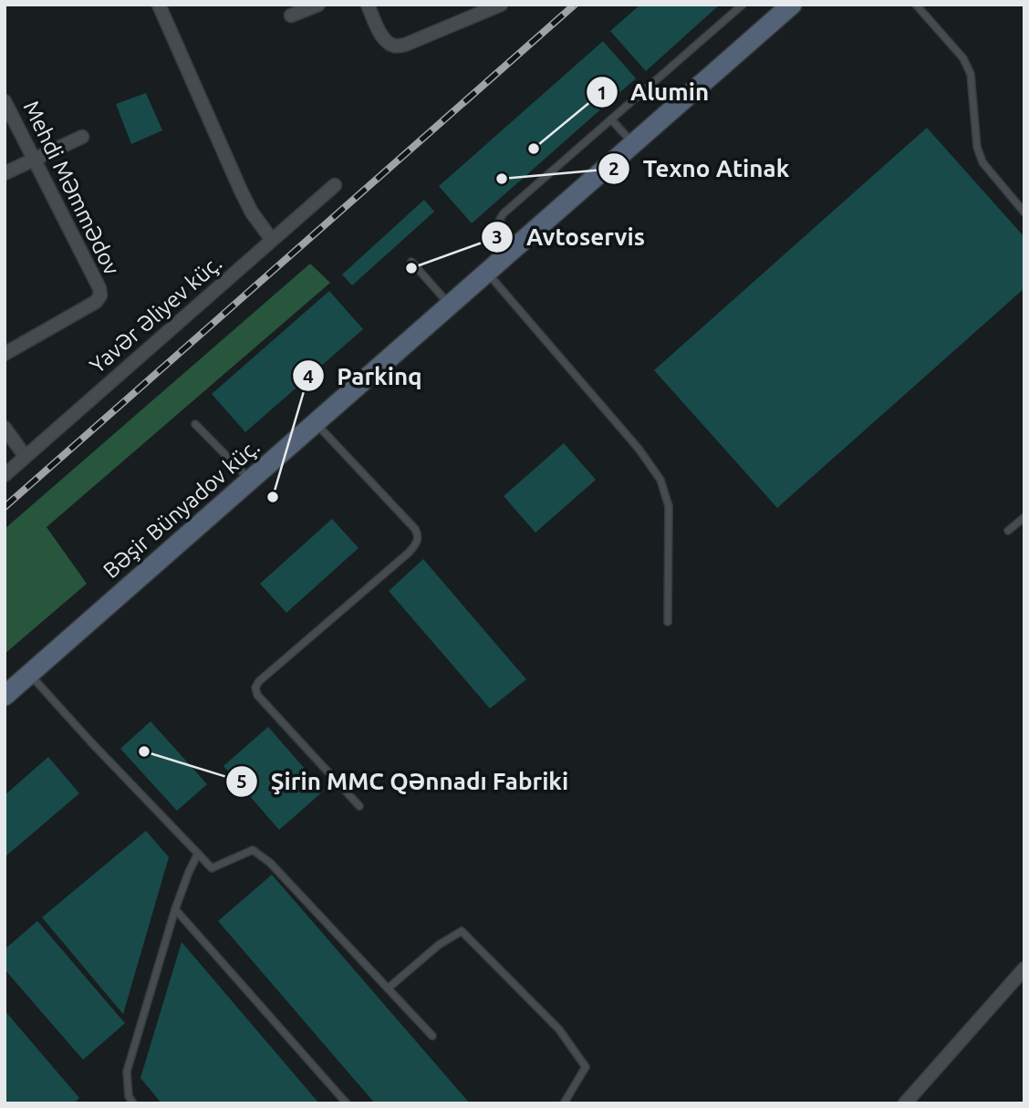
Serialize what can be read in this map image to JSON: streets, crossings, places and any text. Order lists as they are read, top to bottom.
{
  "streets": {
    "street": ["Mehdi Məmmədov", "Yavər Əliyev küç.", "Bəşir Bünyadov küç."]
  },
  "places": [
    "Alumin",
    "Texno Atinak",
    "Avtoservis",
    "Parkinq",
    "Şirin MMC Qənnadı Fabriki"
  ]
}
